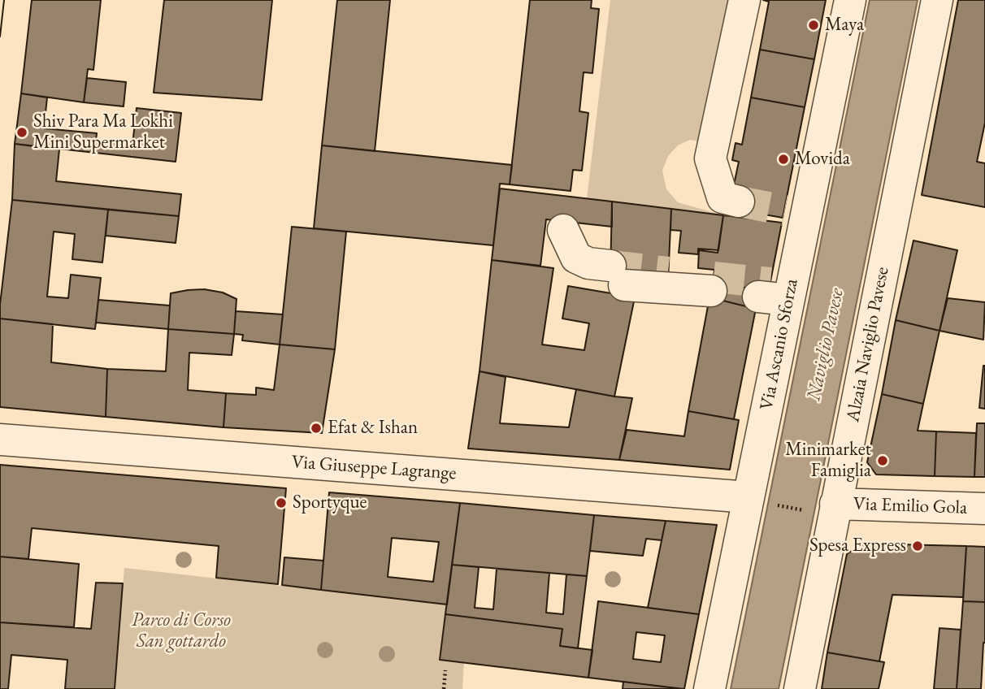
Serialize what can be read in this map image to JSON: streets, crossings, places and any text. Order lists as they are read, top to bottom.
{
  "streets": {
    "street": [
      "Via Ascanio Sforza",
      "Alzaia Naviglio Pavese",
      "Via Giuseppe Lagrange",
      "Via Emilio Gola"
    ]
  },
  "crossings": [
    ["Via Ascanio Sforza", "Via Giuseppe Lagrange"],
    ["Alzaia Naviglio Pavese", "Via Emilio Gola"]
  ],
  "water": ["Naviglio Pavese"],
  "parks": ["Parco di Corso San gottardo"],
  "places": [
    "Maya",
    "Shiv Para Ma Lokhi Mini Supermarket",
    "Movida",
    "Efat & Ishan",
    "Minimarket Famiglia",
    "Sportyque",
    "Spesa Express"
  ]
}
